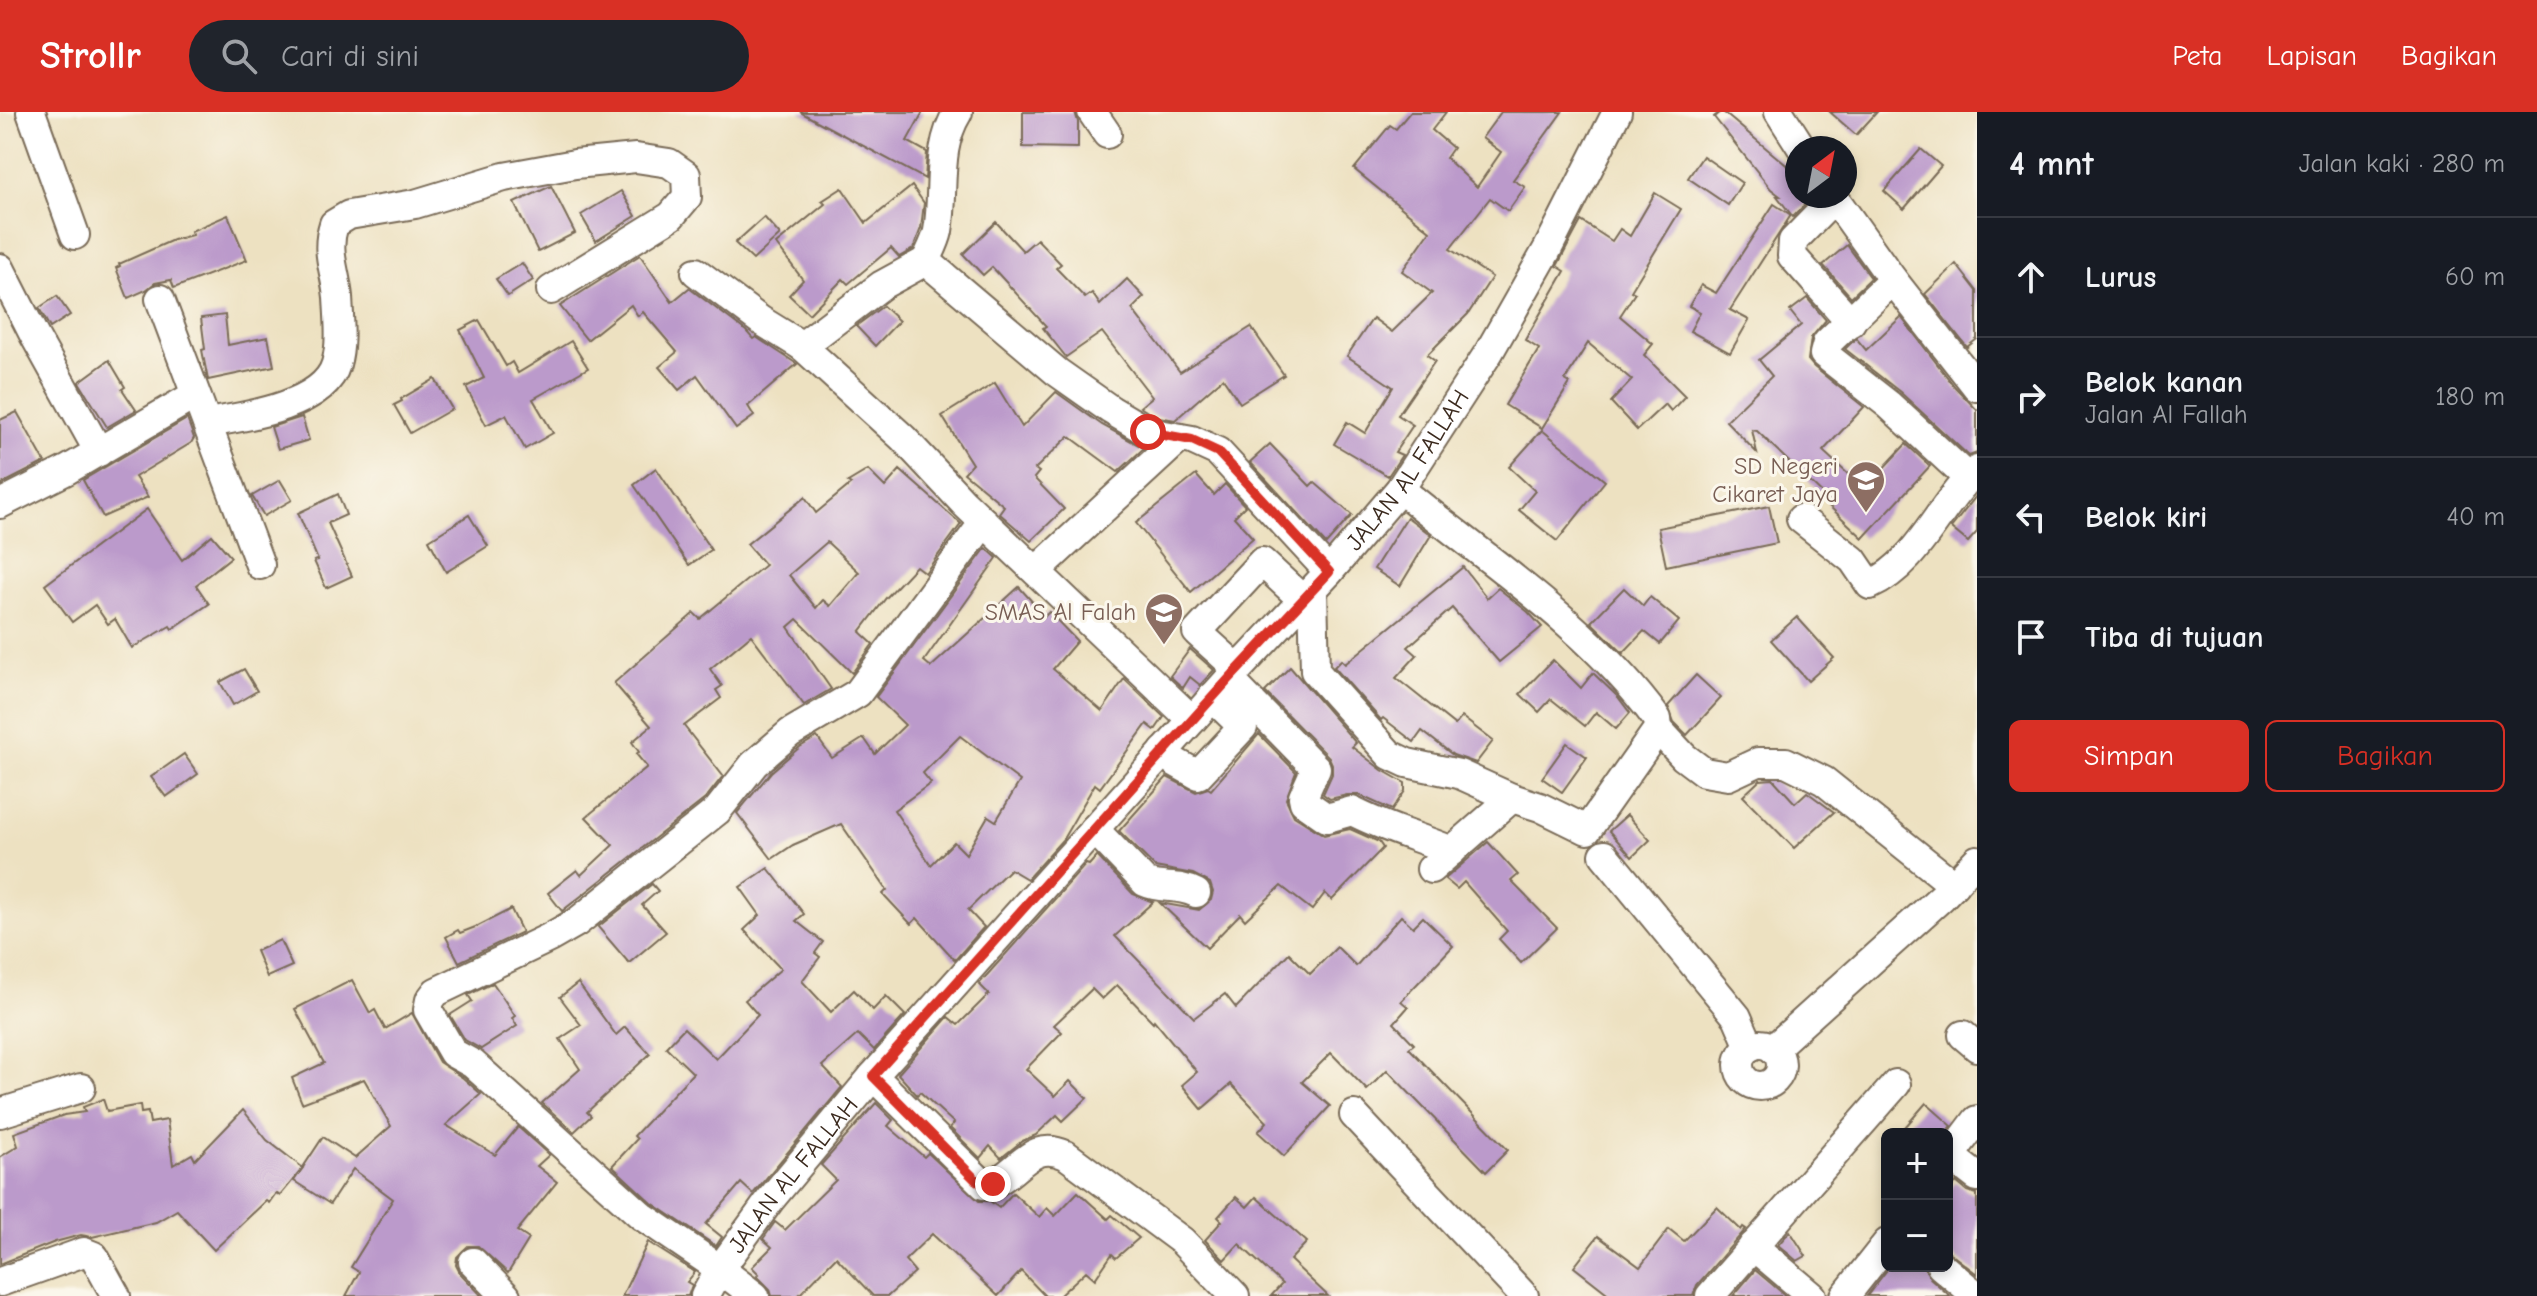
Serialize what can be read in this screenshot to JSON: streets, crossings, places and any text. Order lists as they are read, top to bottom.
{
  "streets": {
    "street": ["JALAN AL FALLAH"]
  },
  "places": {
    "school or university": ["SD Negeri Cikaret Jaya", "SMAS Al Falah"]
  },
  "north": "top right",
  "page": {
    "header": "Strollr",
    "search": "Cari di sini",
    "nav": ["Peta", "Lapisan", "Bagikan"],
    "heading": ["4 mnt", "Jalan kaki · 280 m"],
    "list": [
      ["Lurus", "60 m"],
      ["Belok kanan", "Jalan Al Fallah", "180 m"],
      ["Belok kiri", "40 m"],
      "Tiba di tujuan"
    ],
    "buttons": ["Simpan", "Bagikan"],
    "map_buttons": ["+", "−"]
  }
}
